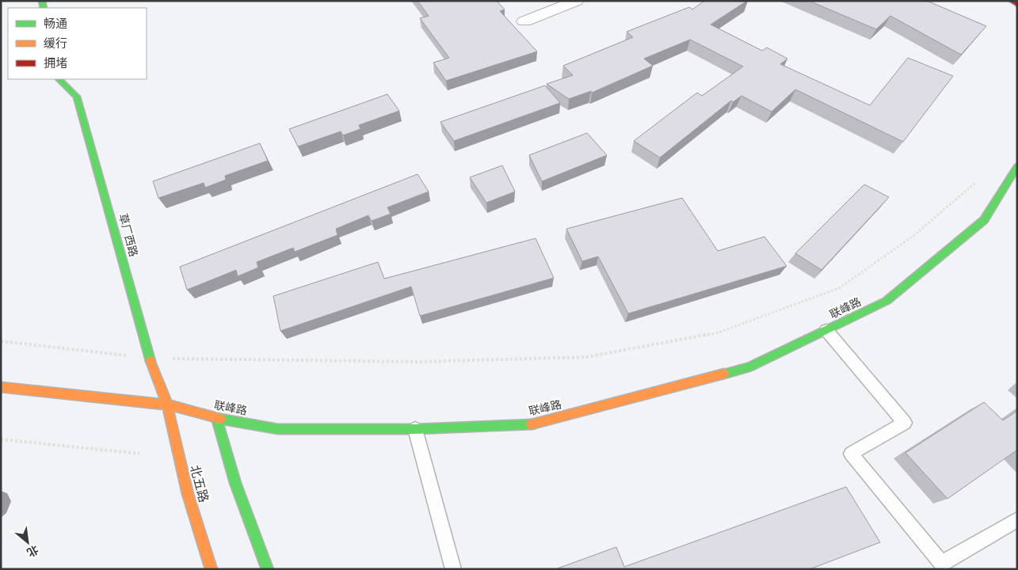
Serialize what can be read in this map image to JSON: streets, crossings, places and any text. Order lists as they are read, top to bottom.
{
  "streets": {
    "main road": ["草厂西路", "联峰路", "北五路"]
  },
  "crossings": [
    ["草厂西路", "联峰路"],
    ["草厂西路", "北五路"],
    ["联峰路", "北五路"]
  ],
  "legend": ["畅通", "缓行", "拥堵"],
  "north": "bottom right"
}
